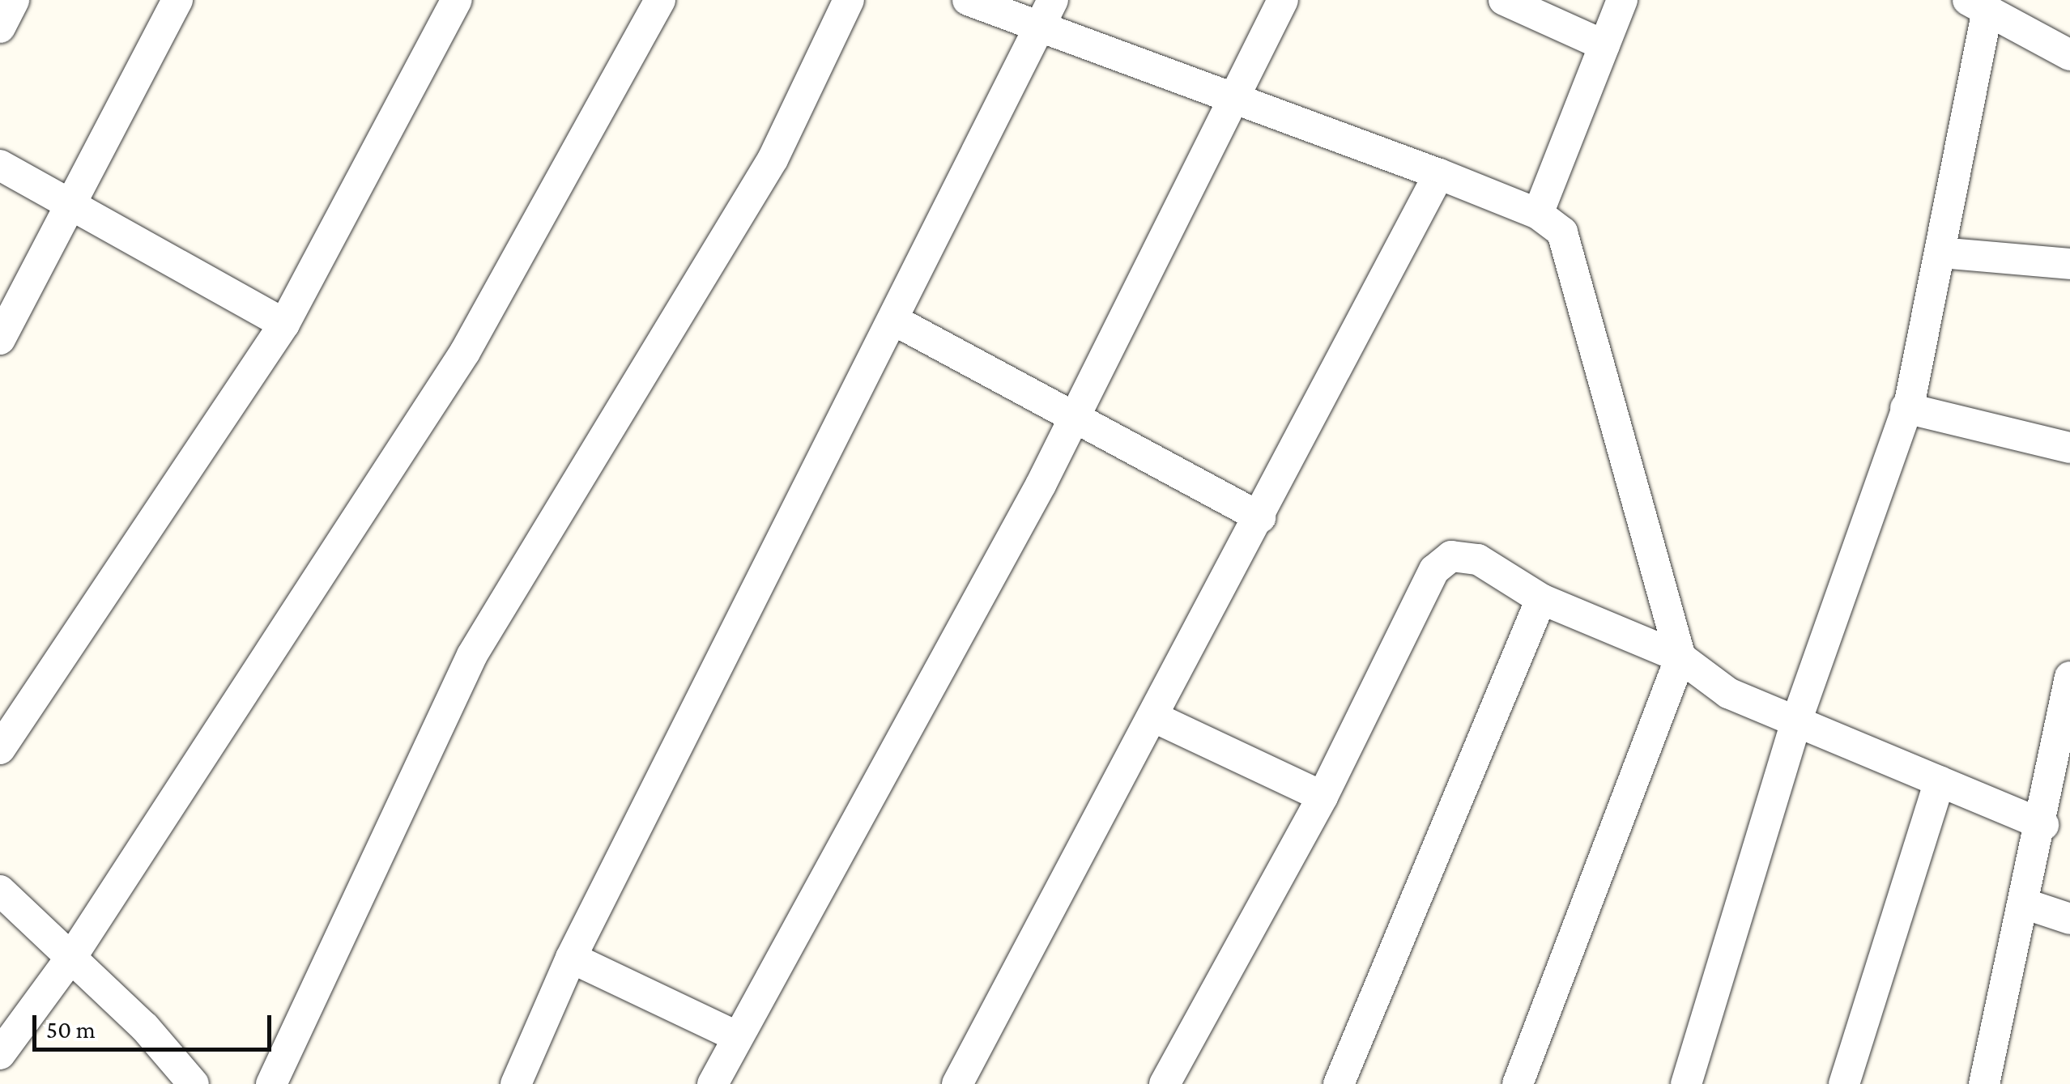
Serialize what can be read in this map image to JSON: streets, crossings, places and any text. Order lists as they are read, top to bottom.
{
  "scale_bar": "50 m"
}
